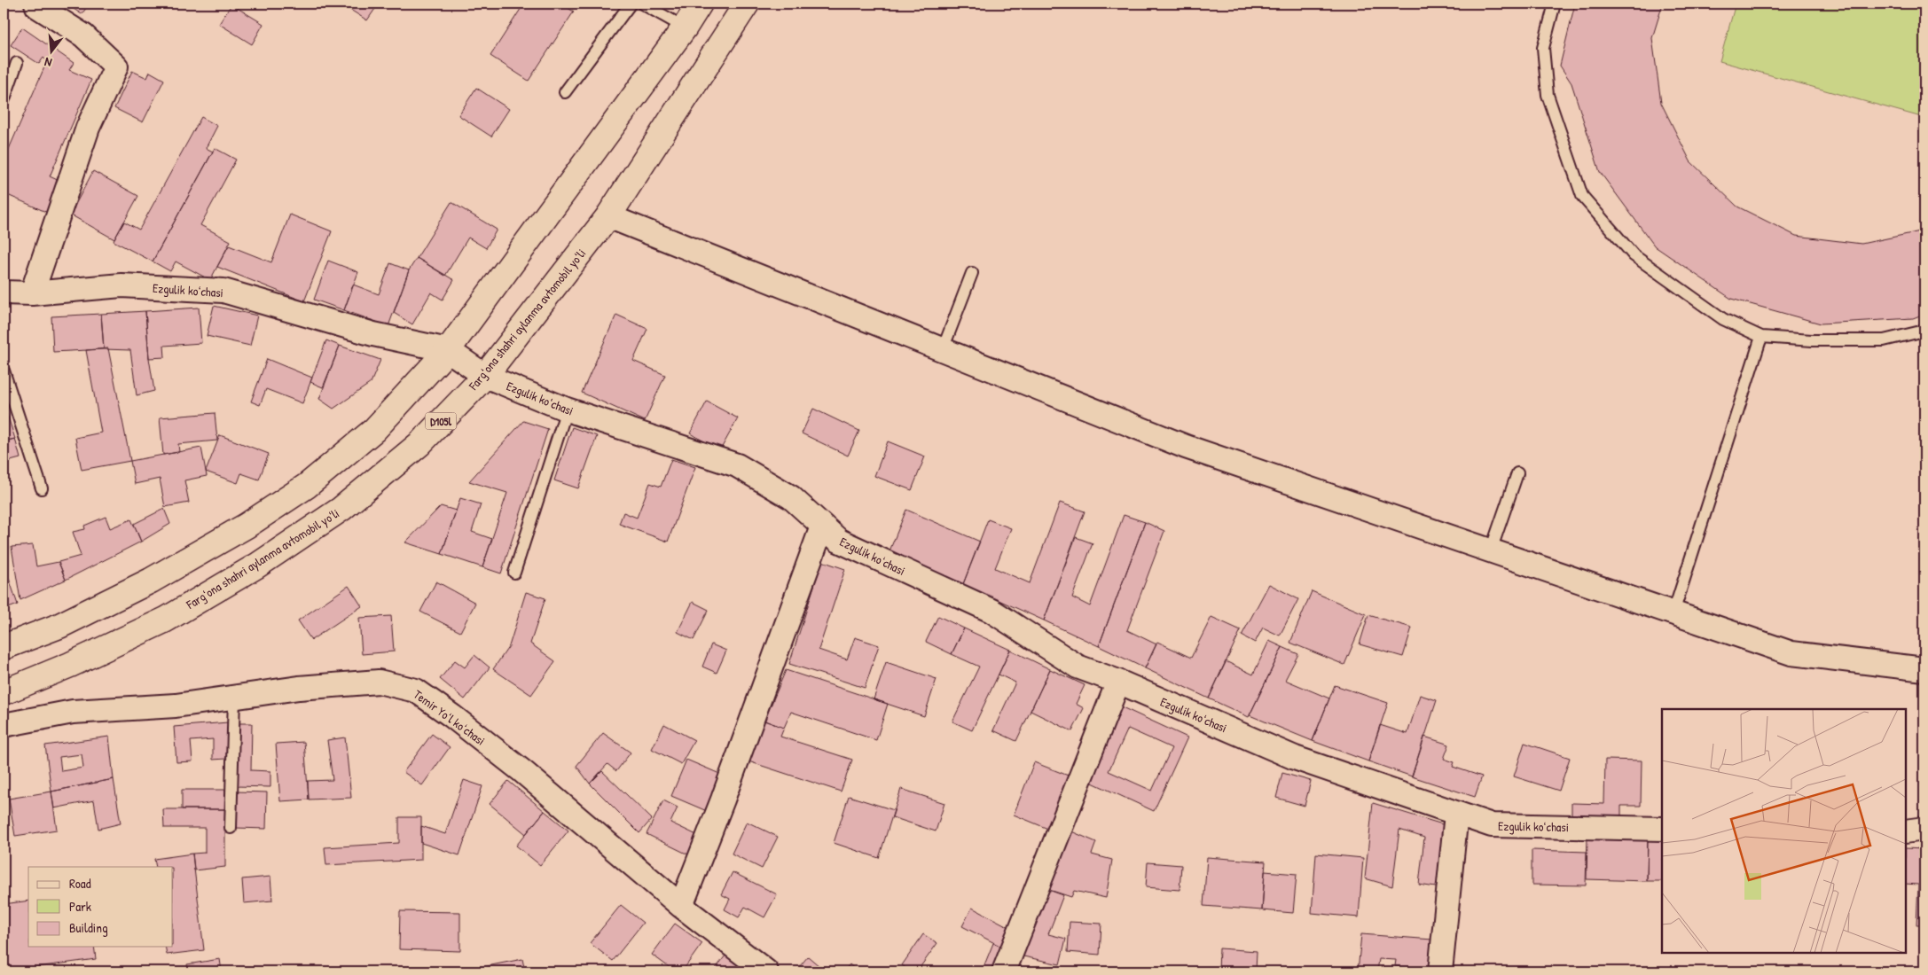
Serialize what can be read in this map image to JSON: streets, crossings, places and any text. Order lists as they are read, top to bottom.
{
  "streets": {
    "highway": ["Fargʻona shahri aylanma avtomobil yoʻli", "D105l"],
    "street": ["Ezgulik koʻchasi", "Temir Yoʻl koʻchasi"]
  },
  "crossings": [
    ["Ezgulik koʻchasi", "Fargʻona shahri aylanma avtomobil yoʻli"]
  ],
  "legend": ["Road", "Park", "Building"],
  "north": "bottom"
}
